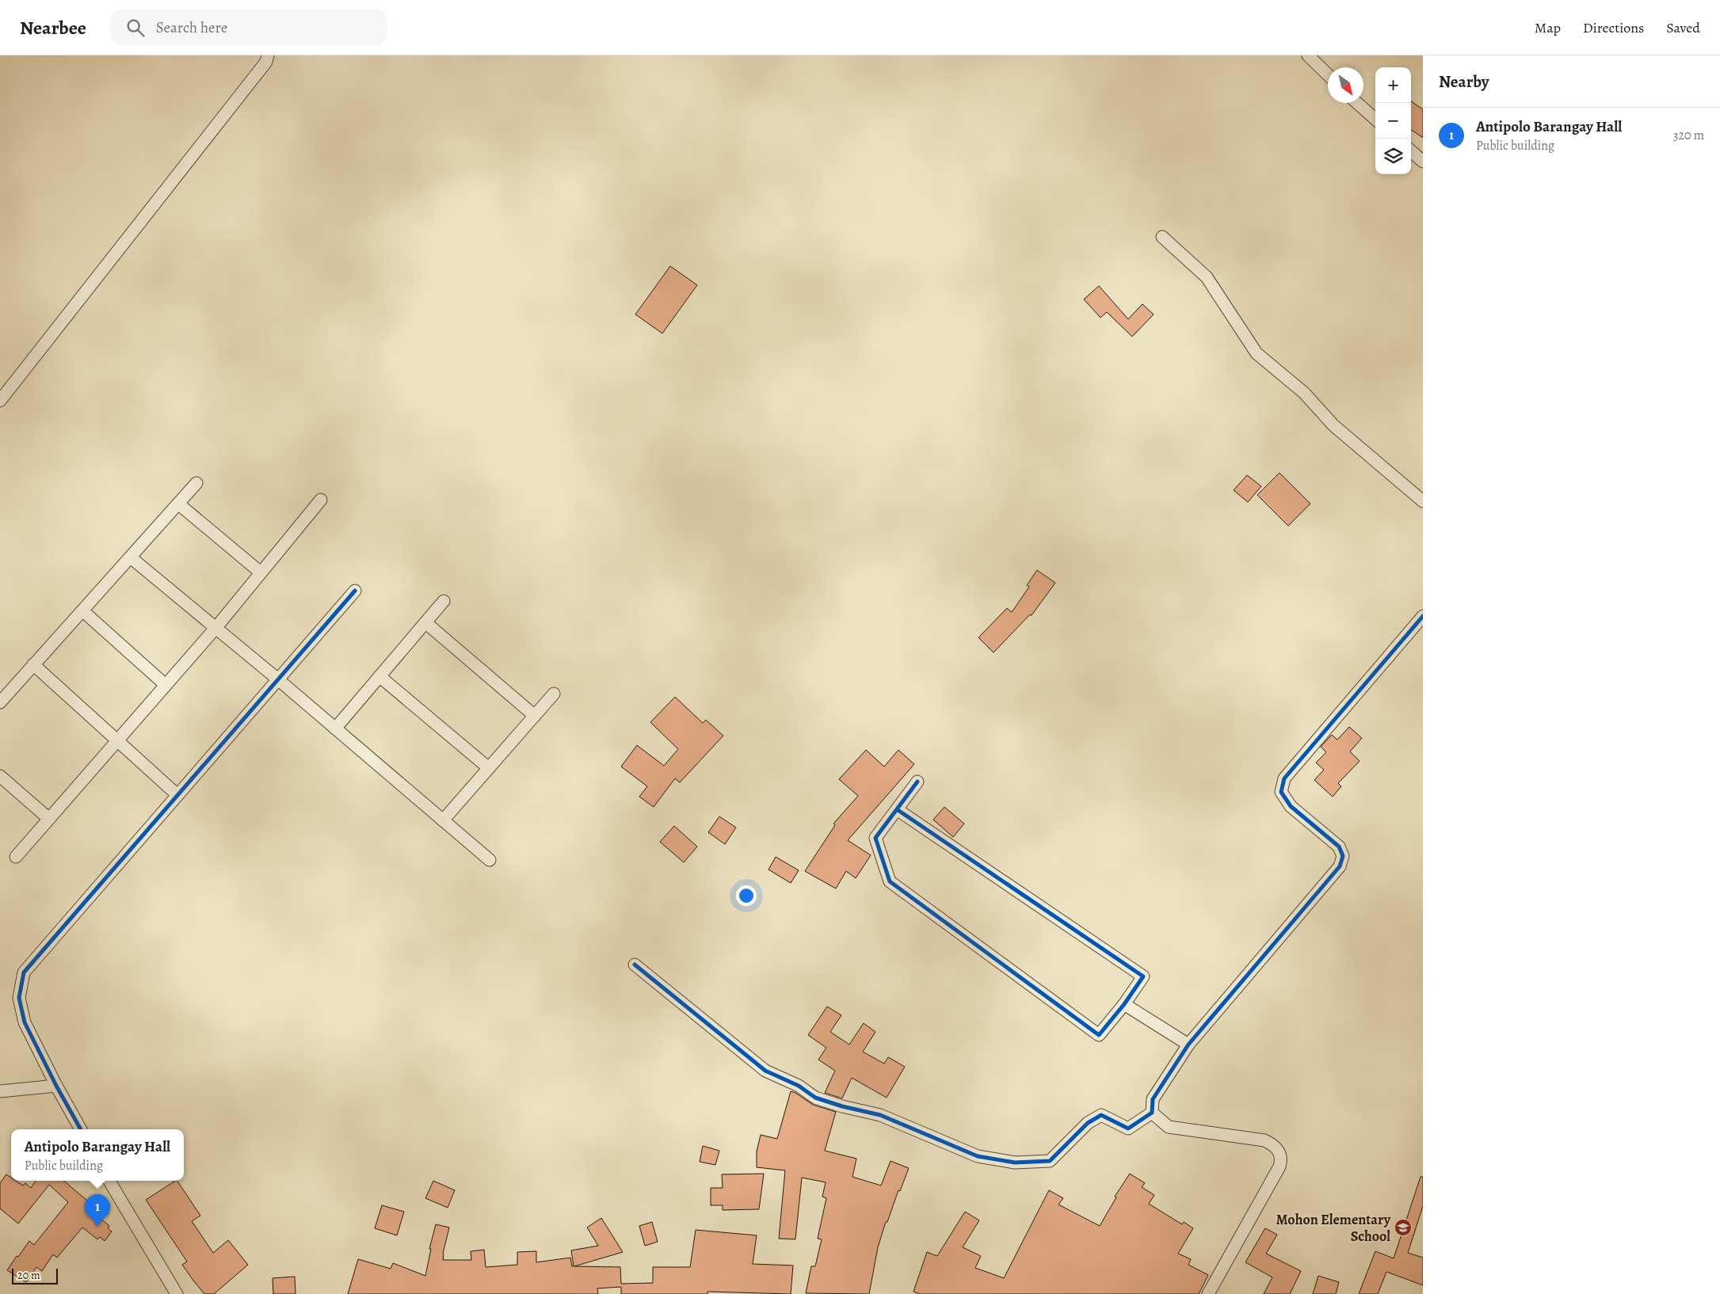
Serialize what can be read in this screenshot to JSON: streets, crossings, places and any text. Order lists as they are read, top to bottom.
{
  "places": {
    "school or university": ["Mohon Elementary School"]
  },
  "scale_bar": "20 m",
  "north": "bottom right",
  "page": {
    "header": "Nearbee",
    "search": "Search here",
    "nav": ["Map", "Directions", "Saved"],
    "heading": "Nearby",
    "map_buttons": ["+", "−"],
    "list": [
      {
        "mark": "1",
        "name": "Antipolo Barangay Hall",
        "note": "Public building",
        "value": "320 m"
      }
    ],
    "popup": ["Antipolo Barangay Hall", "Public building"],
    "pins": "1",
    "scale": "20 m"
  }
}
